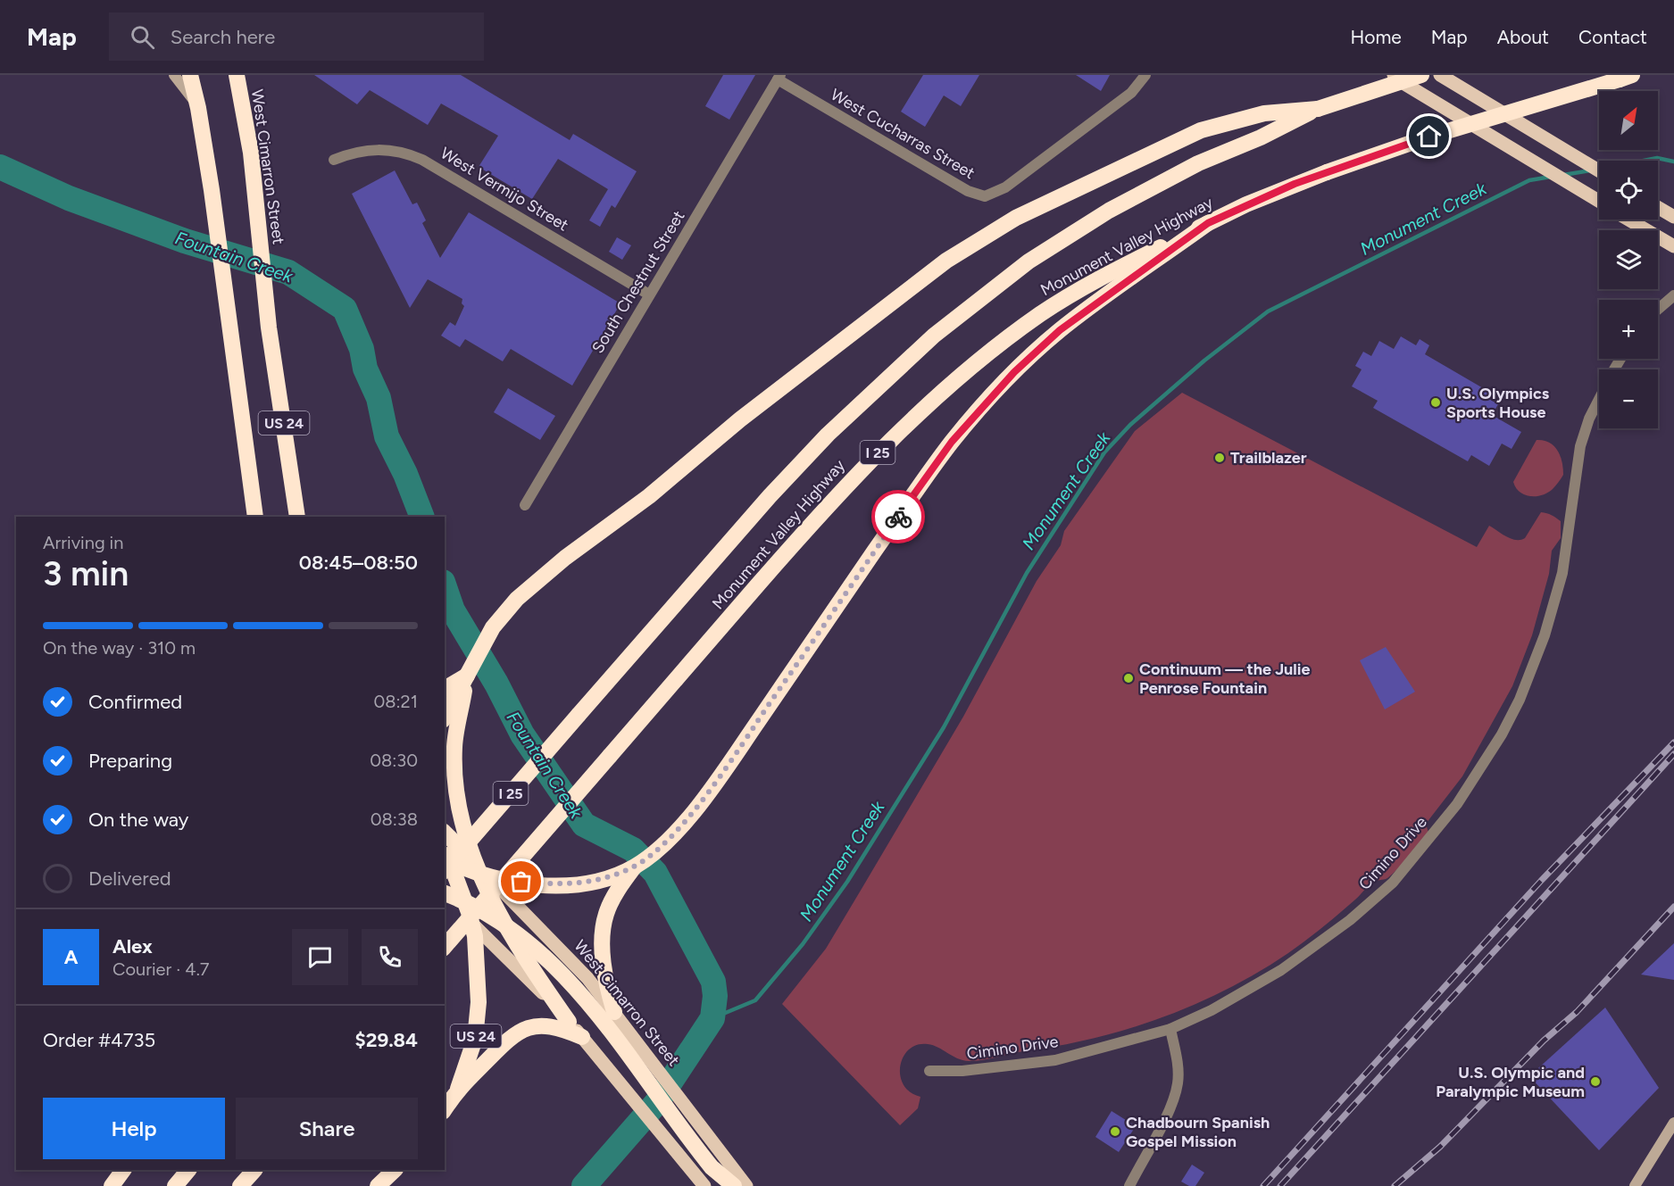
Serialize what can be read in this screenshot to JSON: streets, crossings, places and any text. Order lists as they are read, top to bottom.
{
  "streets": {
    "highway": [
      "West Cimarron Street",
      "Monument Valley Highway",
      "US 24",
      "I 25"
    ],
    "street": [
      "West Cucharras Street",
      "West Vermijo Street",
      "South Chestnut Street",
      "Cimino Drive"
    ]
  },
  "crossings": [
    ["West Cucharras Street", "South Chestnut Street"],
    ["West Vermijo Street", "South Chestnut Street"],
    ["Monument Valley Highway", "US 24"]
  ],
  "water": ["Monument Creek", "Fountain Creek"],
  "places": [
    "U.S. Olympics Sports House",
    "Trailblazer",
    "Continuum — the Julie Penrose Fountain",
    "U.S. Olympic and Paralympic Museum",
    "Chadbourn Spanish Gospel Mission"
  ],
  "north": "top right",
  "page": {
    "header": "Map",
    "search": "Search here",
    "nav": [
      "Home",
      "Map",
      "About",
      "Contact"
    ],
    "map_buttons": ["+", "−"],
    "heading": ["3 min", "Arriving in", "08:45–08:50"],
    "panel": [
      "Alex",
      "Courier · 4.7",
      "Order #4735",
      "$29.84"
    ],
    "bar": "On the way · 310 m",
    "list": [
      ["Confirmed", "08:21"],
      ["Preparing", "08:30"],
      ["On the way", "08:38"],
      "Delivered"
    ],
    "round": "A",
    "buttons": ["Help", "Share"]
  }
}
